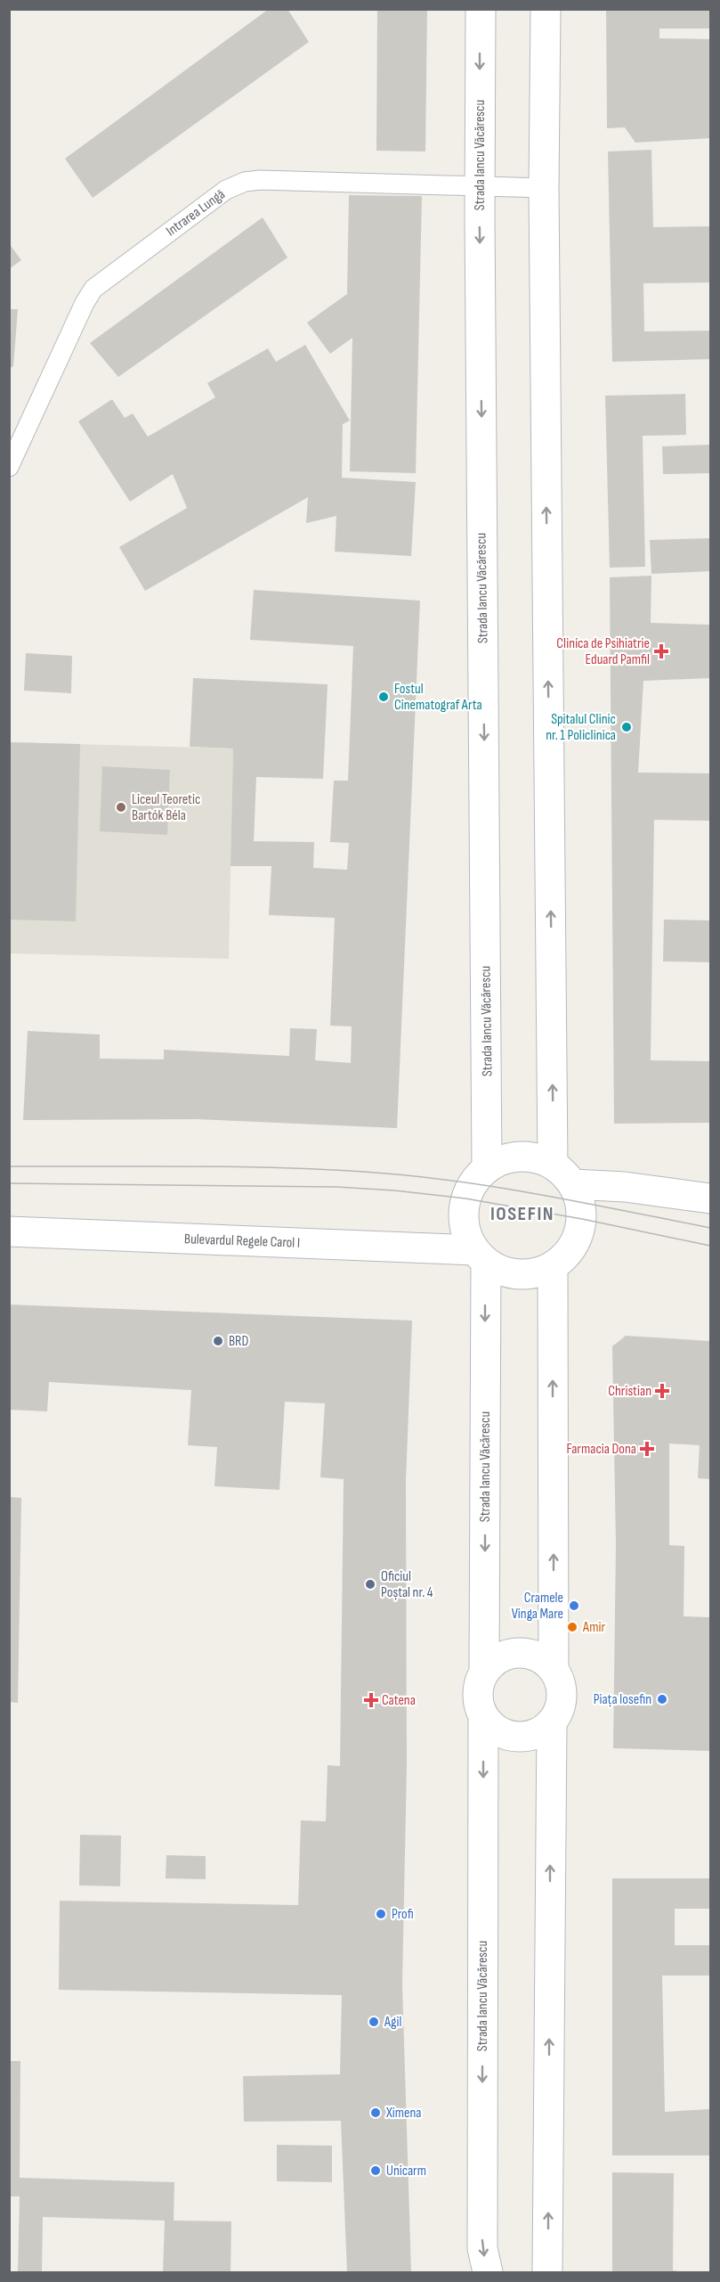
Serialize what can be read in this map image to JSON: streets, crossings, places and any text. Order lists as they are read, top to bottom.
{
  "streets": {
    "street": ["Strada Iancu Văcărescu", "Bulevardul Regele Carol I"],
    "lane": ["Intrarea Lungă"]
  },
  "crossings": [
    ["Strada Iancu Văcărescu", "Intrarea Lungă"],
    ["Strada Iancu Văcărescu", "Bulevardul Regele Carol I"]
  ],
  "districts": ["IOSEFIN"],
  "places": {
    "health": [
      "Clinica de Psihiatrie Eduard Pamfil",
      "Christian",
      "Farmacia Dona",
      "Catena"
    ],
    "other": [
      "Fostul Cinematograf Arta",
      "Spitalul Clinic nr. 1 Policlinica",
      "Liceul Teoretic Bartók Béla",
      "BRD",
      "Oficiul Poștal nr. 4",
      "Cramele Vinga Mare",
      "Amir",
      "Piața Iosefin",
      "Profi",
      "Agil",
      "Ximena",
      "Unicarm"
    ]
  }
}
